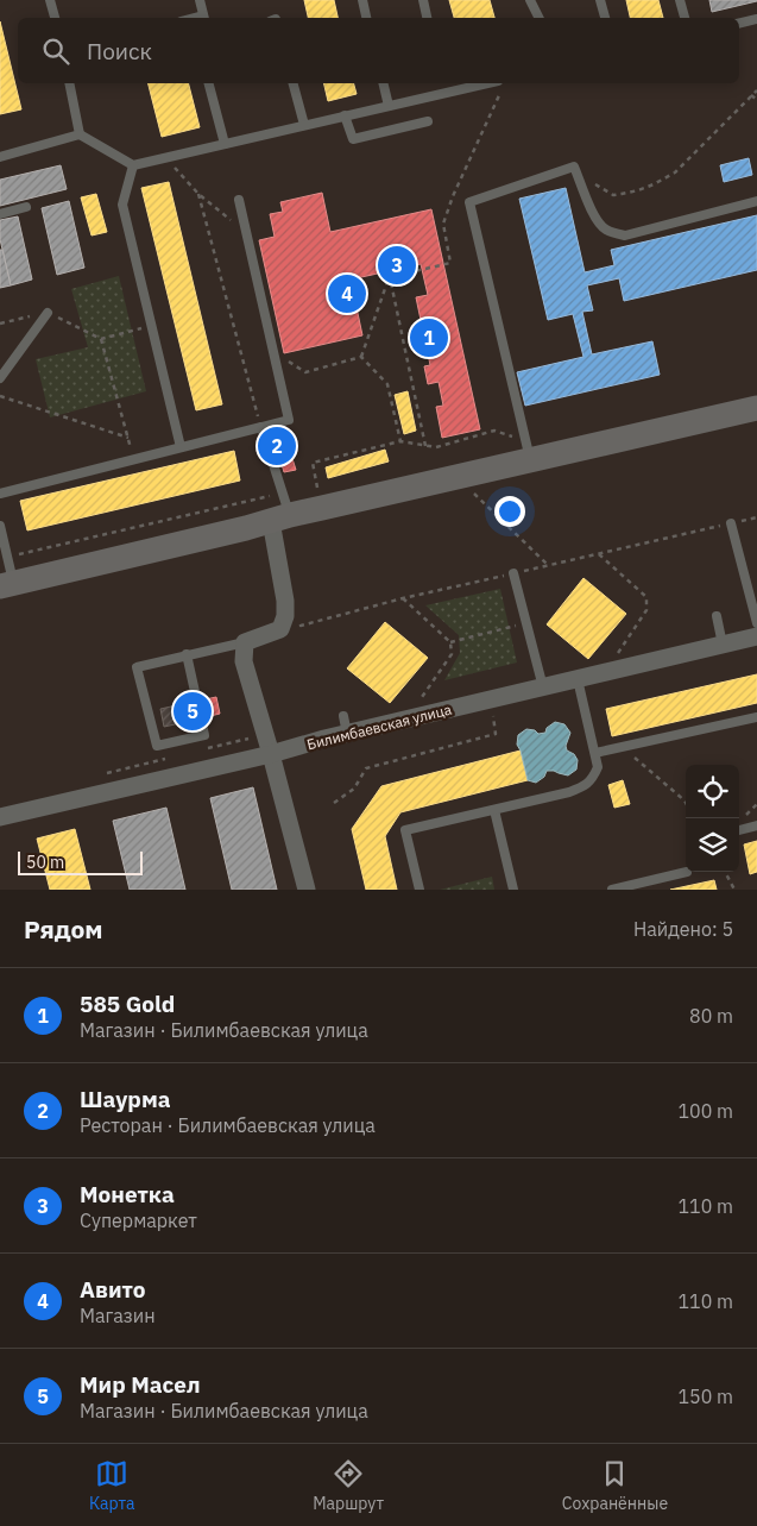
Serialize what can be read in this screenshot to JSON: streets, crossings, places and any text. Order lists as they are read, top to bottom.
{
  "streets": {
    "street": ["Билимбаевская улица"]
  },
  "scale_bar": "50 m",
  "page": {
    "search": "Поиск",
    "pins": [
      "3",
      "4",
      "1",
      "2",
      "5"
    ],
    "scale": "50 m",
    "heading": ["Рядом", "Найдено: 5"],
    "list": [
      {
        "mark": "1",
        "name": "585 Gold",
        "note": "Магазин · Билимбаевская улица",
        "value": "80 m"
      },
      {
        "mark": "2",
        "name": "Шаурма",
        "note": "Ресторан · Билимбаевская улица",
        "value": "100 m"
      },
      {
        "mark": "3",
        "name": "Монетка",
        "note": "Супермаркет",
        "value": "110 m"
      },
      {
        "mark": "4",
        "name": "Авито",
        "note": "Магазин",
        "value": "110 m"
      },
      {
        "mark": "5",
        "name": "Мир Масел",
        "note": "Магазин · Билимбаевская улица",
        "value": "150 m"
      }
    ],
    "nav": ["Карта", "Маршрут", "Сохранённые"]
  }
}
